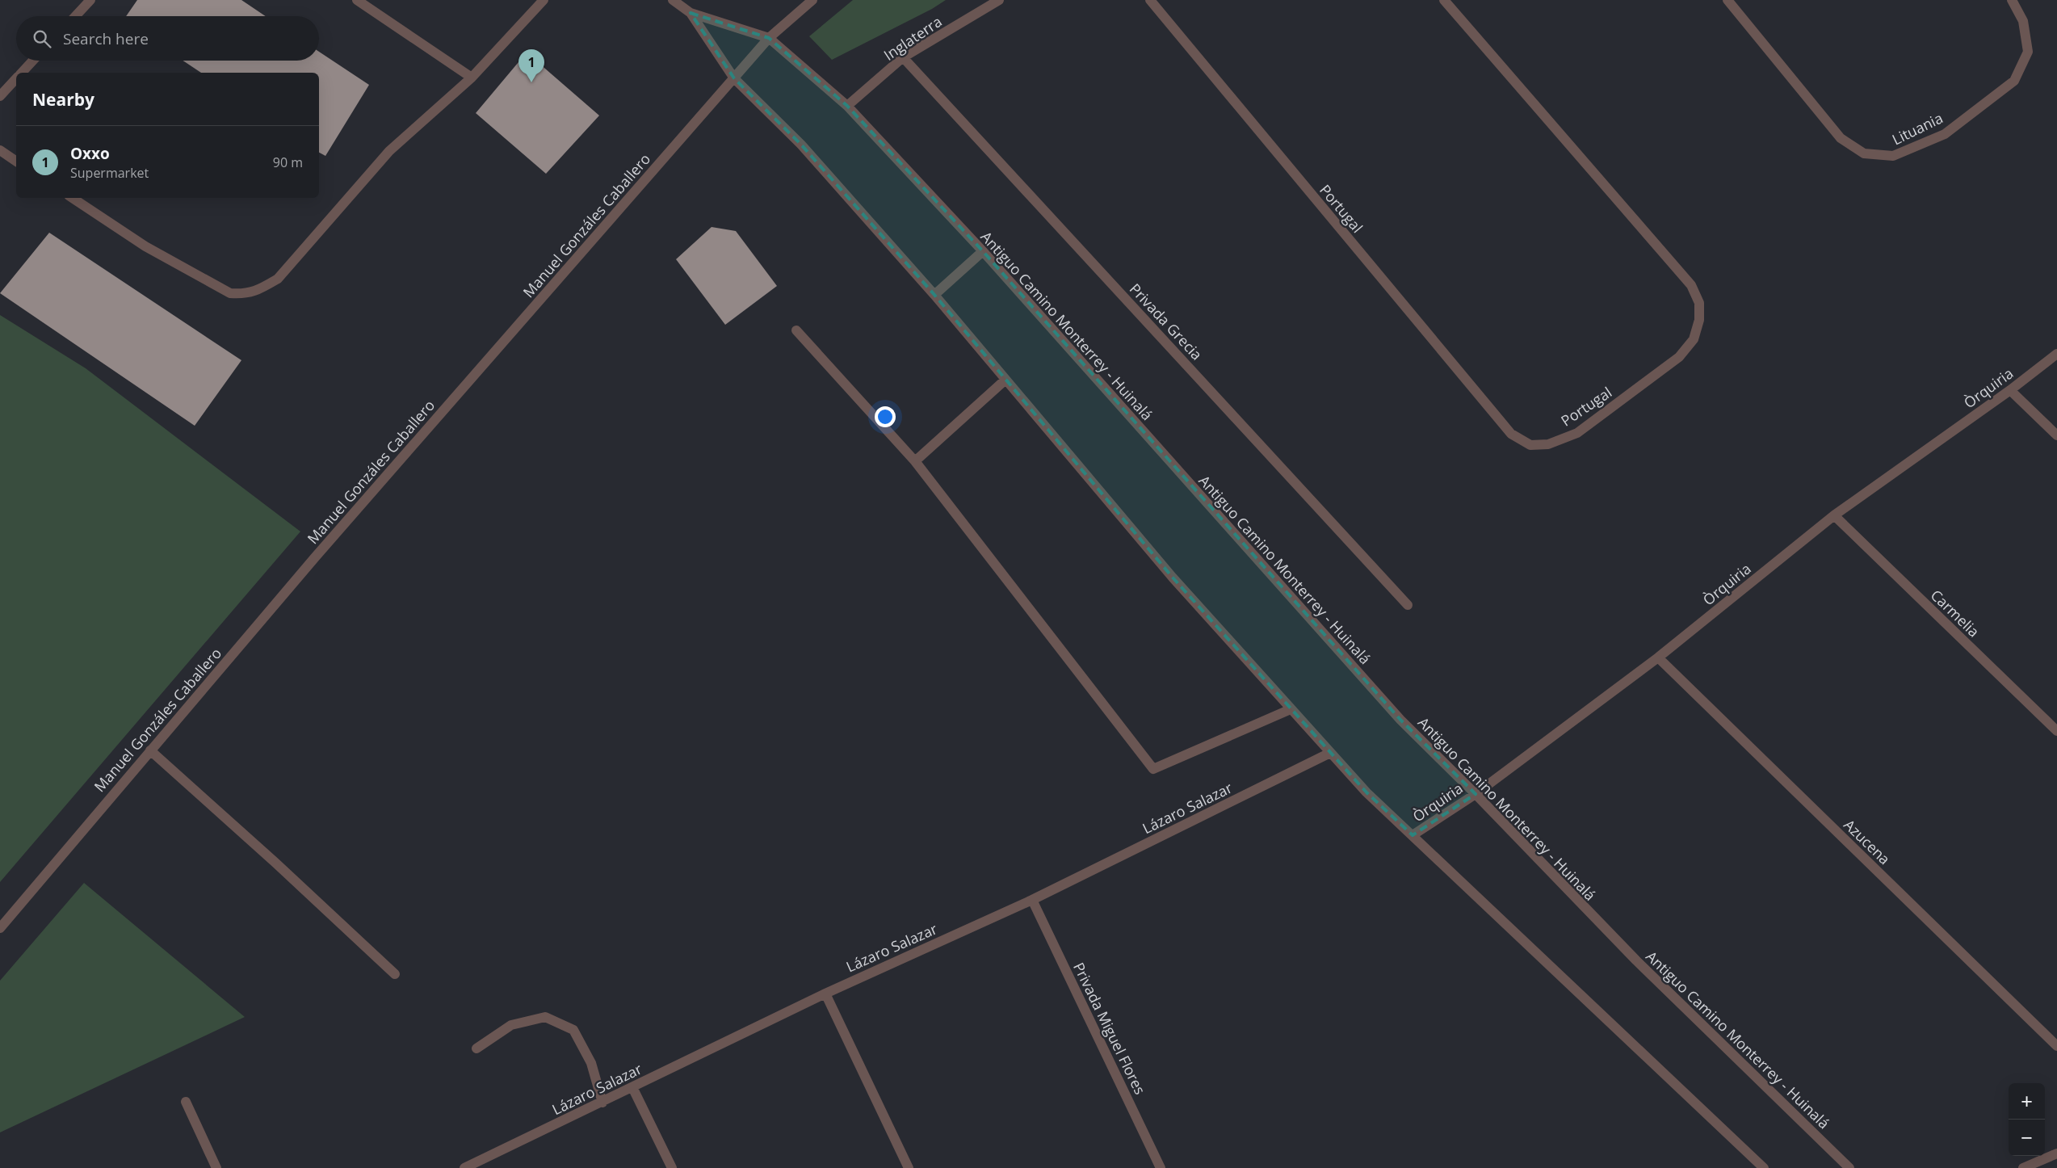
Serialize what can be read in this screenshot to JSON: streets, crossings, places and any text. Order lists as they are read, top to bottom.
{
  "streets": {
    "street": [
      "Inglaterra",
      "Lituania",
      "Portugal",
      "Manuel Gonzáles Caballero",
      "Privada Grecia",
      "Antiguo Camino Monterrey - Huinalá",
      "Òrquiria",
      "Carmelia",
      "Lázaro Salazar",
      "Azucena",
      "Privada Miguel Flores"
    ]
  },
  "crossings": [
    ["Inglaterra", "Privada Grecia"],
    ["Inglaterra", "Antiguo Camino Monterrey - Huinalá"],
    ["Manuel Gonzáles Caballero", "Antiguo Camino Monterrey - Huinalá"],
    ["Antiguo Camino Monterrey - Huinalá", "Òrquiria"],
    ["Antiguo Camino Monterrey - Huinalá", "Lázaro Salazar"],
    ["Òrquiria", "Carmelia"],
    ["Òrquiria", "Azucena"],
    ["Lázaro Salazar", "Privada Miguel Flores"]
  ],
  "page": {
    "search": "Search here",
    "pins": "1",
    "heading": "Nearby",
    "list": [
      {
        "mark": "1",
        "name": "Oxxo",
        "note": "Supermarket",
        "value": "90 m"
      }
    ],
    "map_buttons": ["+", "−"]
  }
}
